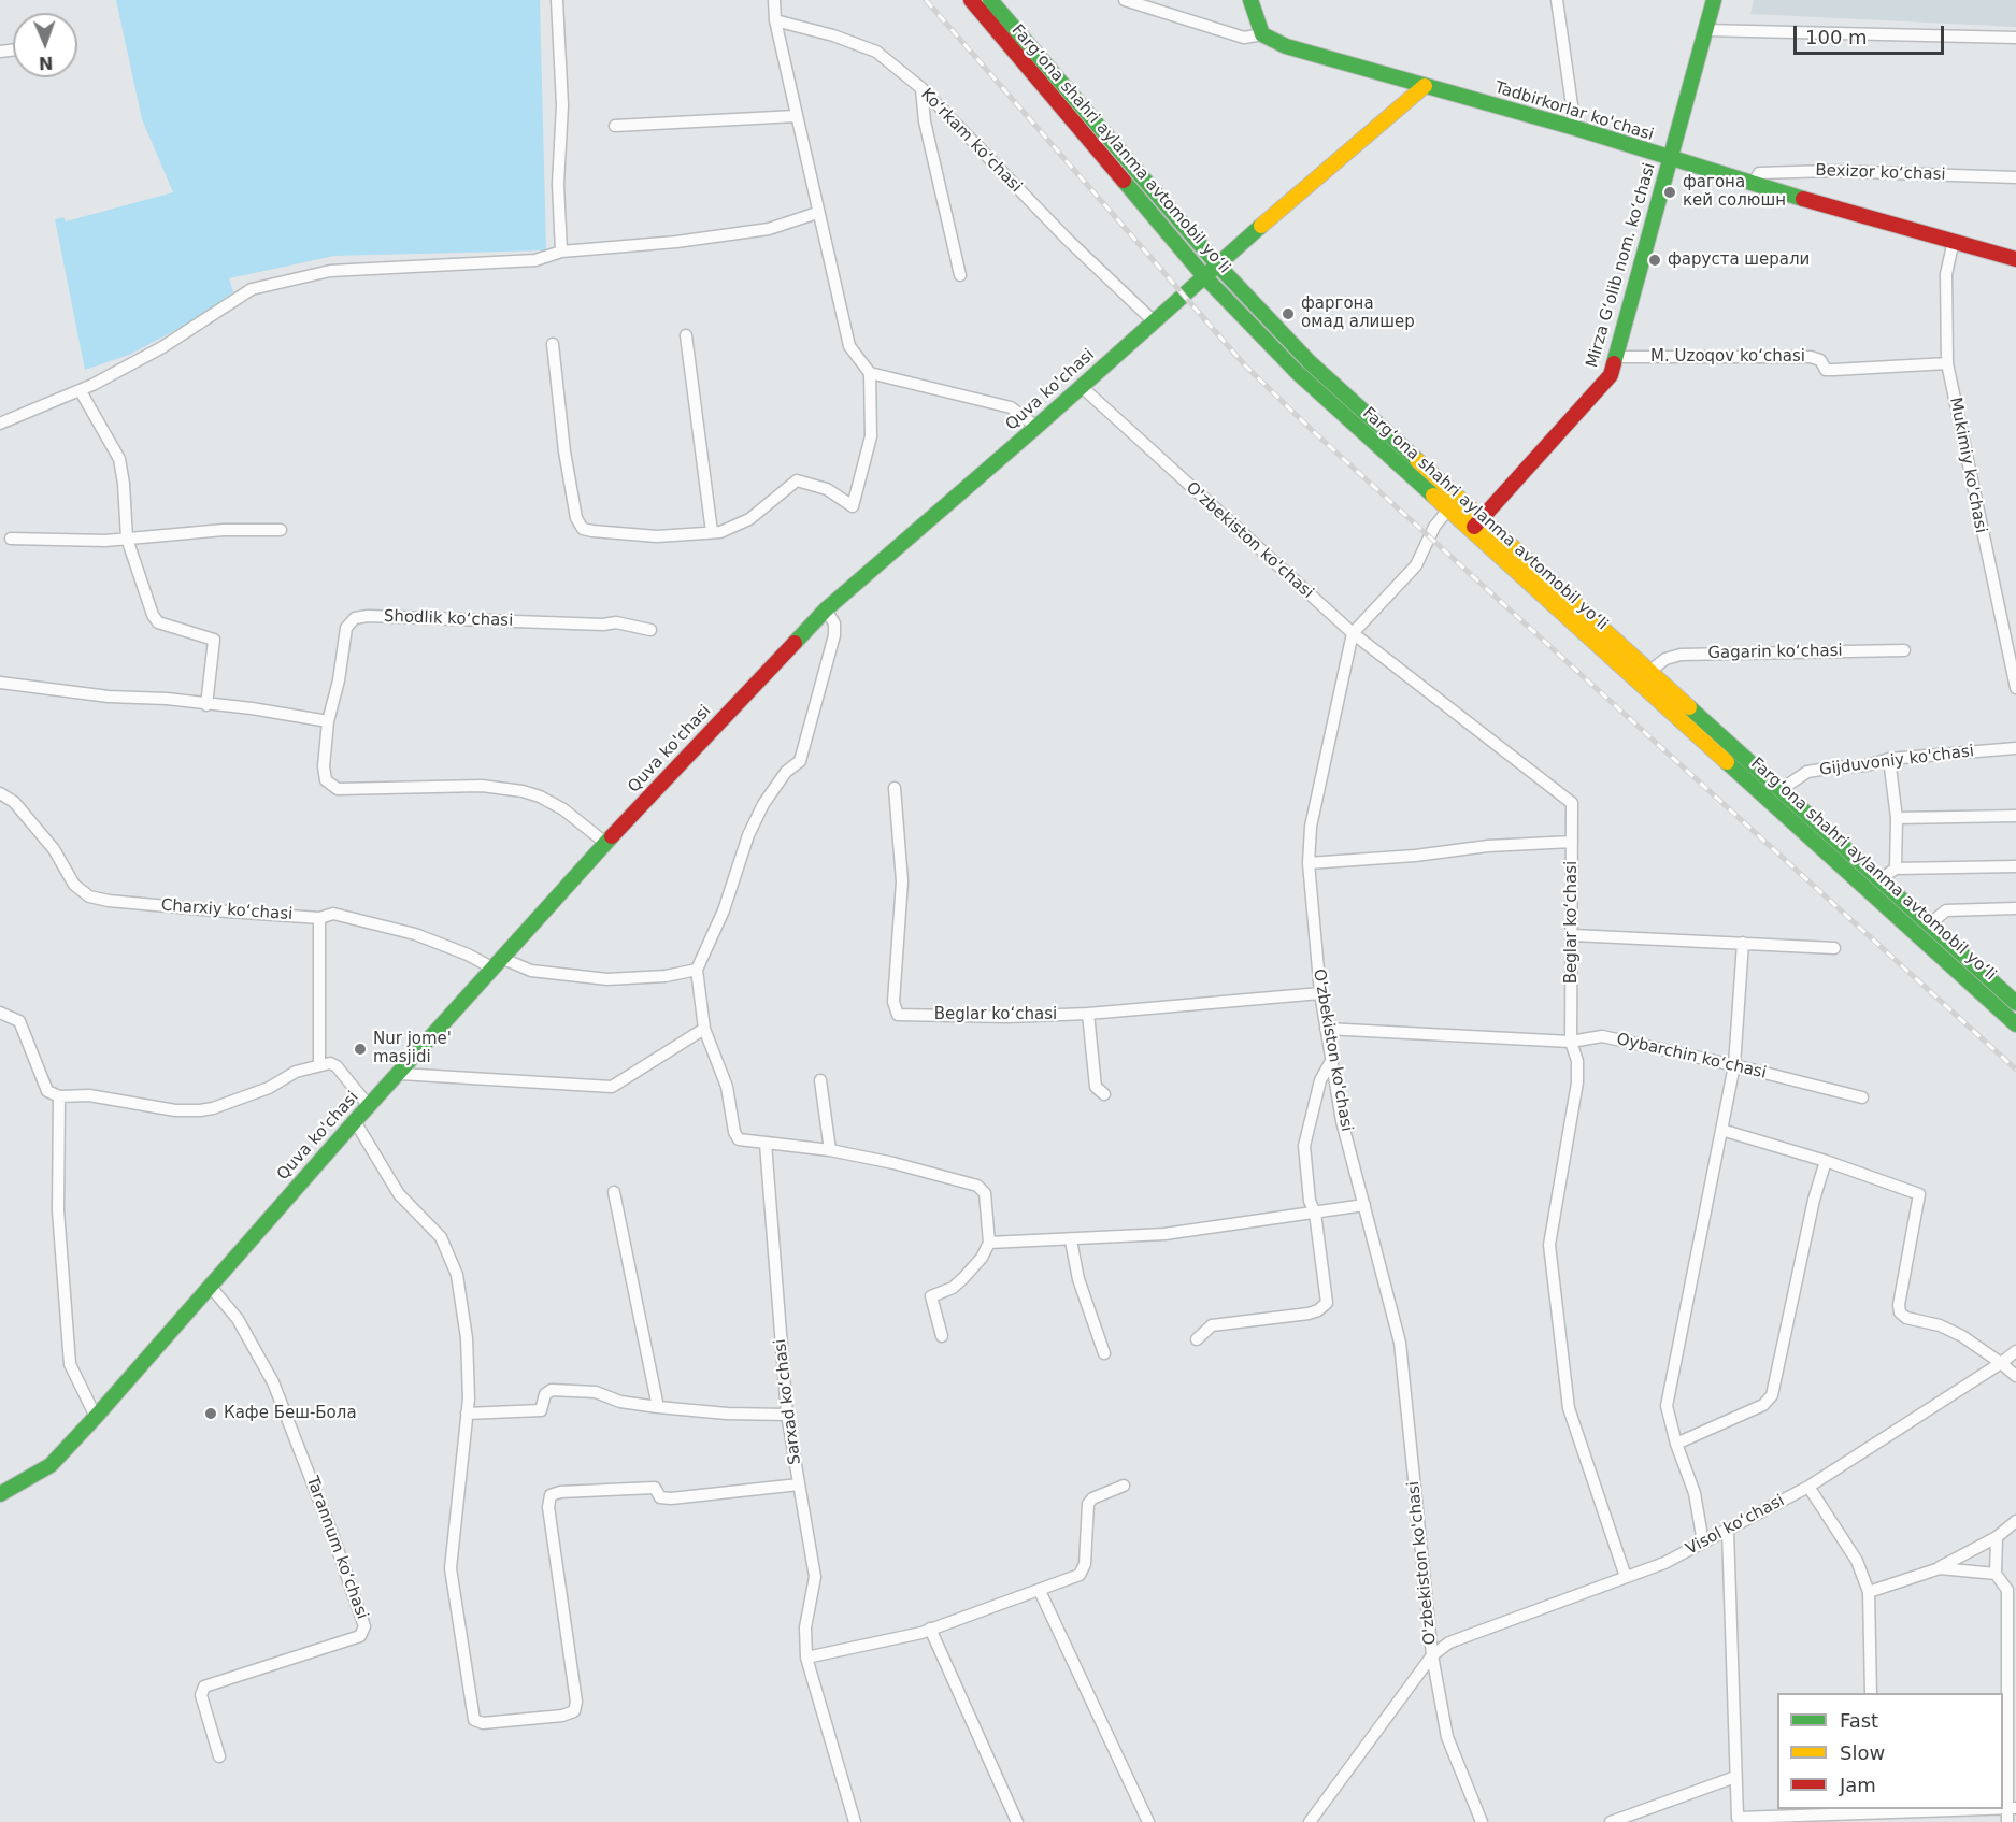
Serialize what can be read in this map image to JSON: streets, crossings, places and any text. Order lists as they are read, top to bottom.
{
  "streets": {
    "main road": [
      "Tadbirkorlar ko'chasi",
      "Fargʻona shahri aylanma avtomobil yoʻli",
      "Mirza G‘olib nom. ko‘chasi",
      "Quva ko'chasi"
    ],
    "street": [
      "Koʻrkam koʻchasi",
      "Bexizor koʻchasi",
      "M. Uzoqov koʻchasi",
      "Mukimiy ko'chasi",
      "O'zbekiston ko'chasi",
      "Shodlik koʻchasi",
      "Gagarin koʻchasi",
      "Gijduvoniy ko'chasi",
      "Charxiy koʻchasi",
      "Beglar koʻchasi",
      "Oybarchin koʻchasi",
      "Sarxad koʻchasi",
      "Visol koʻchasi",
      "Tarannum koʻchasi"
    ]
  },
  "crossings": [
    ["Tadbirkorlar ko'chasi", "Bexizor koʻchasi"],
    ["Tadbirkorlar ko'chasi", "Mirza G‘olib nom. ko‘chasi"],
    ["Tadbirkorlar ko'chasi", "Quva ko'chasi"],
    ["Tadbirkorlar ko'chasi", "Mukimiy ko'chasi"],
    ["Koʻrkam koʻchasi", "Quva ko'chasi"],
    ["Fargʻona shahri aylanma avtomobil yoʻli", "Mirza G‘olib nom. ko‘chasi"],
    ["Fargʻona shahri aylanma avtomobil yoʻli", "Quva ko'chasi"],
    ["Fargʻona shahri aylanma avtomobil yoʻli", "Gagarin koʻchasi"],
    ["Fargʻona shahri aylanma avtomobil yoʻli", "Gijduvoniy ko'chasi"],
    ["Mirza G‘olib nom. ko‘chasi", "M. Uzoqov koʻchasi"],
    ["M. Uzoqov koʻchasi", "Mukimiy ko'chasi"],
    ["Quva ko'chasi", "O'zbekiston ko'chasi"],
    ["Quva ko'chasi", "Shodlik koʻchasi"],
    ["Quva ko'chasi", "Charxiy koʻchasi"],
    ["Quva ko'chasi", "Tarannum koʻchasi"],
    ["O'zbekiston ko'chasi", "Beglar koʻchasi"],
    ["O'zbekiston ko'chasi", "Oybarchin koʻchasi"],
    ["O'zbekiston ko'chasi", "Visol koʻchasi"],
    ["Beglar koʻchasi", "Oybarchin koʻchasi"],
    ["Beglar koʻchasi", "Visol koʻchasi"]
  ],
  "places": [
    "фагона кей солюшн",
    "фаруста шерали",
    "фаргона омад алишер",
    "Nur jome' masjidi",
    "Кафе Беш-Бола"
  ],
  "legend": ["Fast", "Slow", "Jam"],
  "scale_bar": "100 m",
  "north": "bottom"
}
